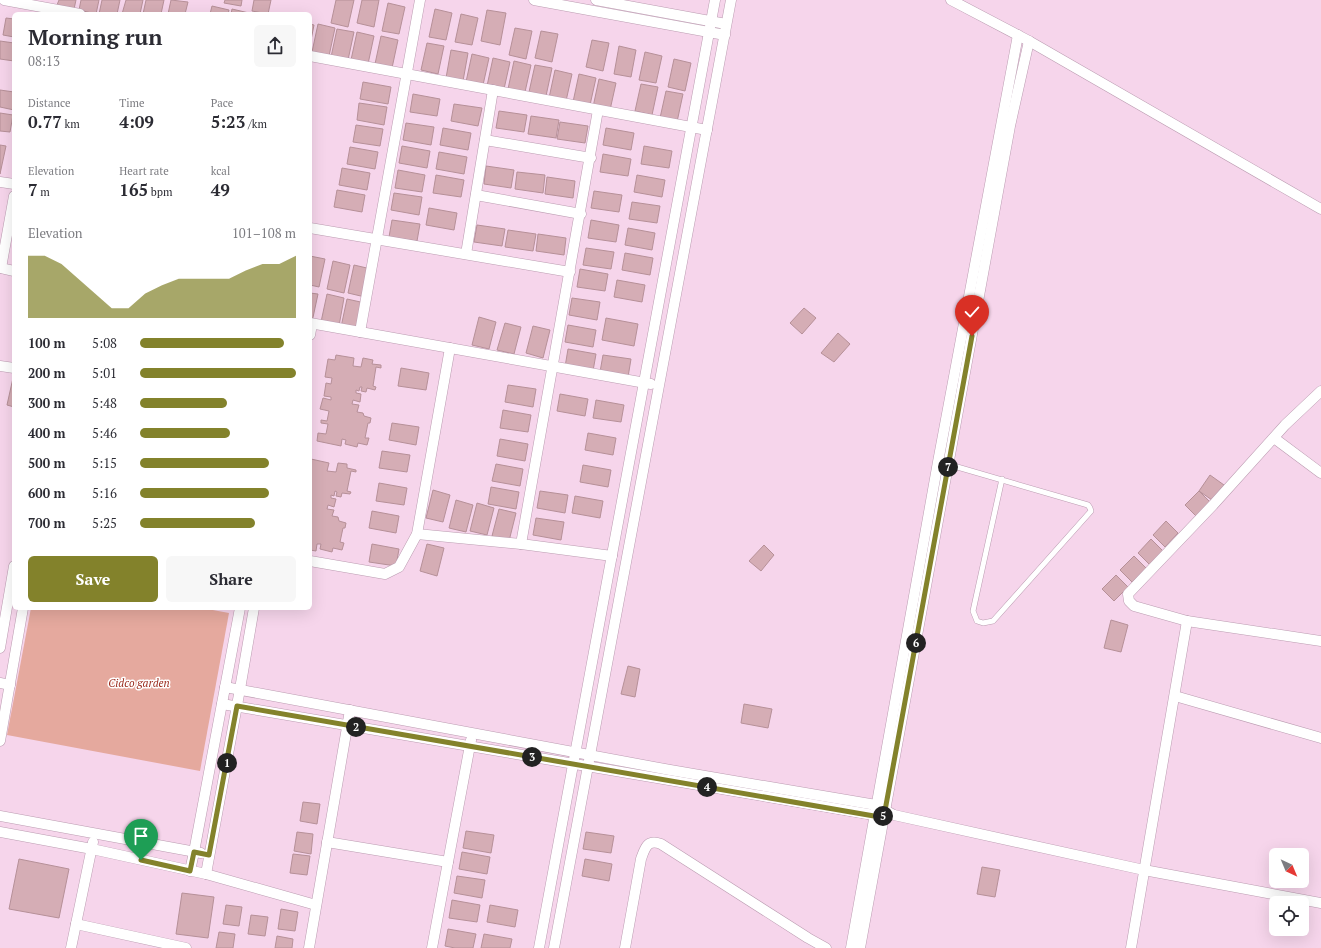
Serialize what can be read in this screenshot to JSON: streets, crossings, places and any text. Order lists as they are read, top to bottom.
{
  "parks": ["Cidco garden"],
  "north": "bottom right",
  "page": {
    "heading": ["Morning run", "08:13"],
    "stats": [
      ["Distance", "0.77 km"],
      ["Time", "4:09"],
      ["Pace", "5:23 /km"],
      ["Elevation", "7 m"],
      ["Heart rate", "165 bpm"],
      ["kcal", "49"]
    ],
    "chart": ["Elevation", "101–108 m"],
    "list": [
      {
        "name": "100 m",
        "note": "5:08"
      },
      {
        "name": "200 m",
        "note": "5:01"
      },
      {
        "name": "300 m",
        "note": "5:48"
      },
      {
        "name": "400 m",
        "note": "5:46"
      },
      {
        "name": "500 m",
        "note": "5:15"
      },
      {
        "name": "600 m",
        "note": "5:16"
      },
      {
        "name": "700 m",
        "note": "5:25"
      }
    ],
    "pins": [
      "7",
      "6",
      "2",
      "3",
      "1",
      "4",
      "5"
    ],
    "buttons": ["Save", "Share"]
  }
}
